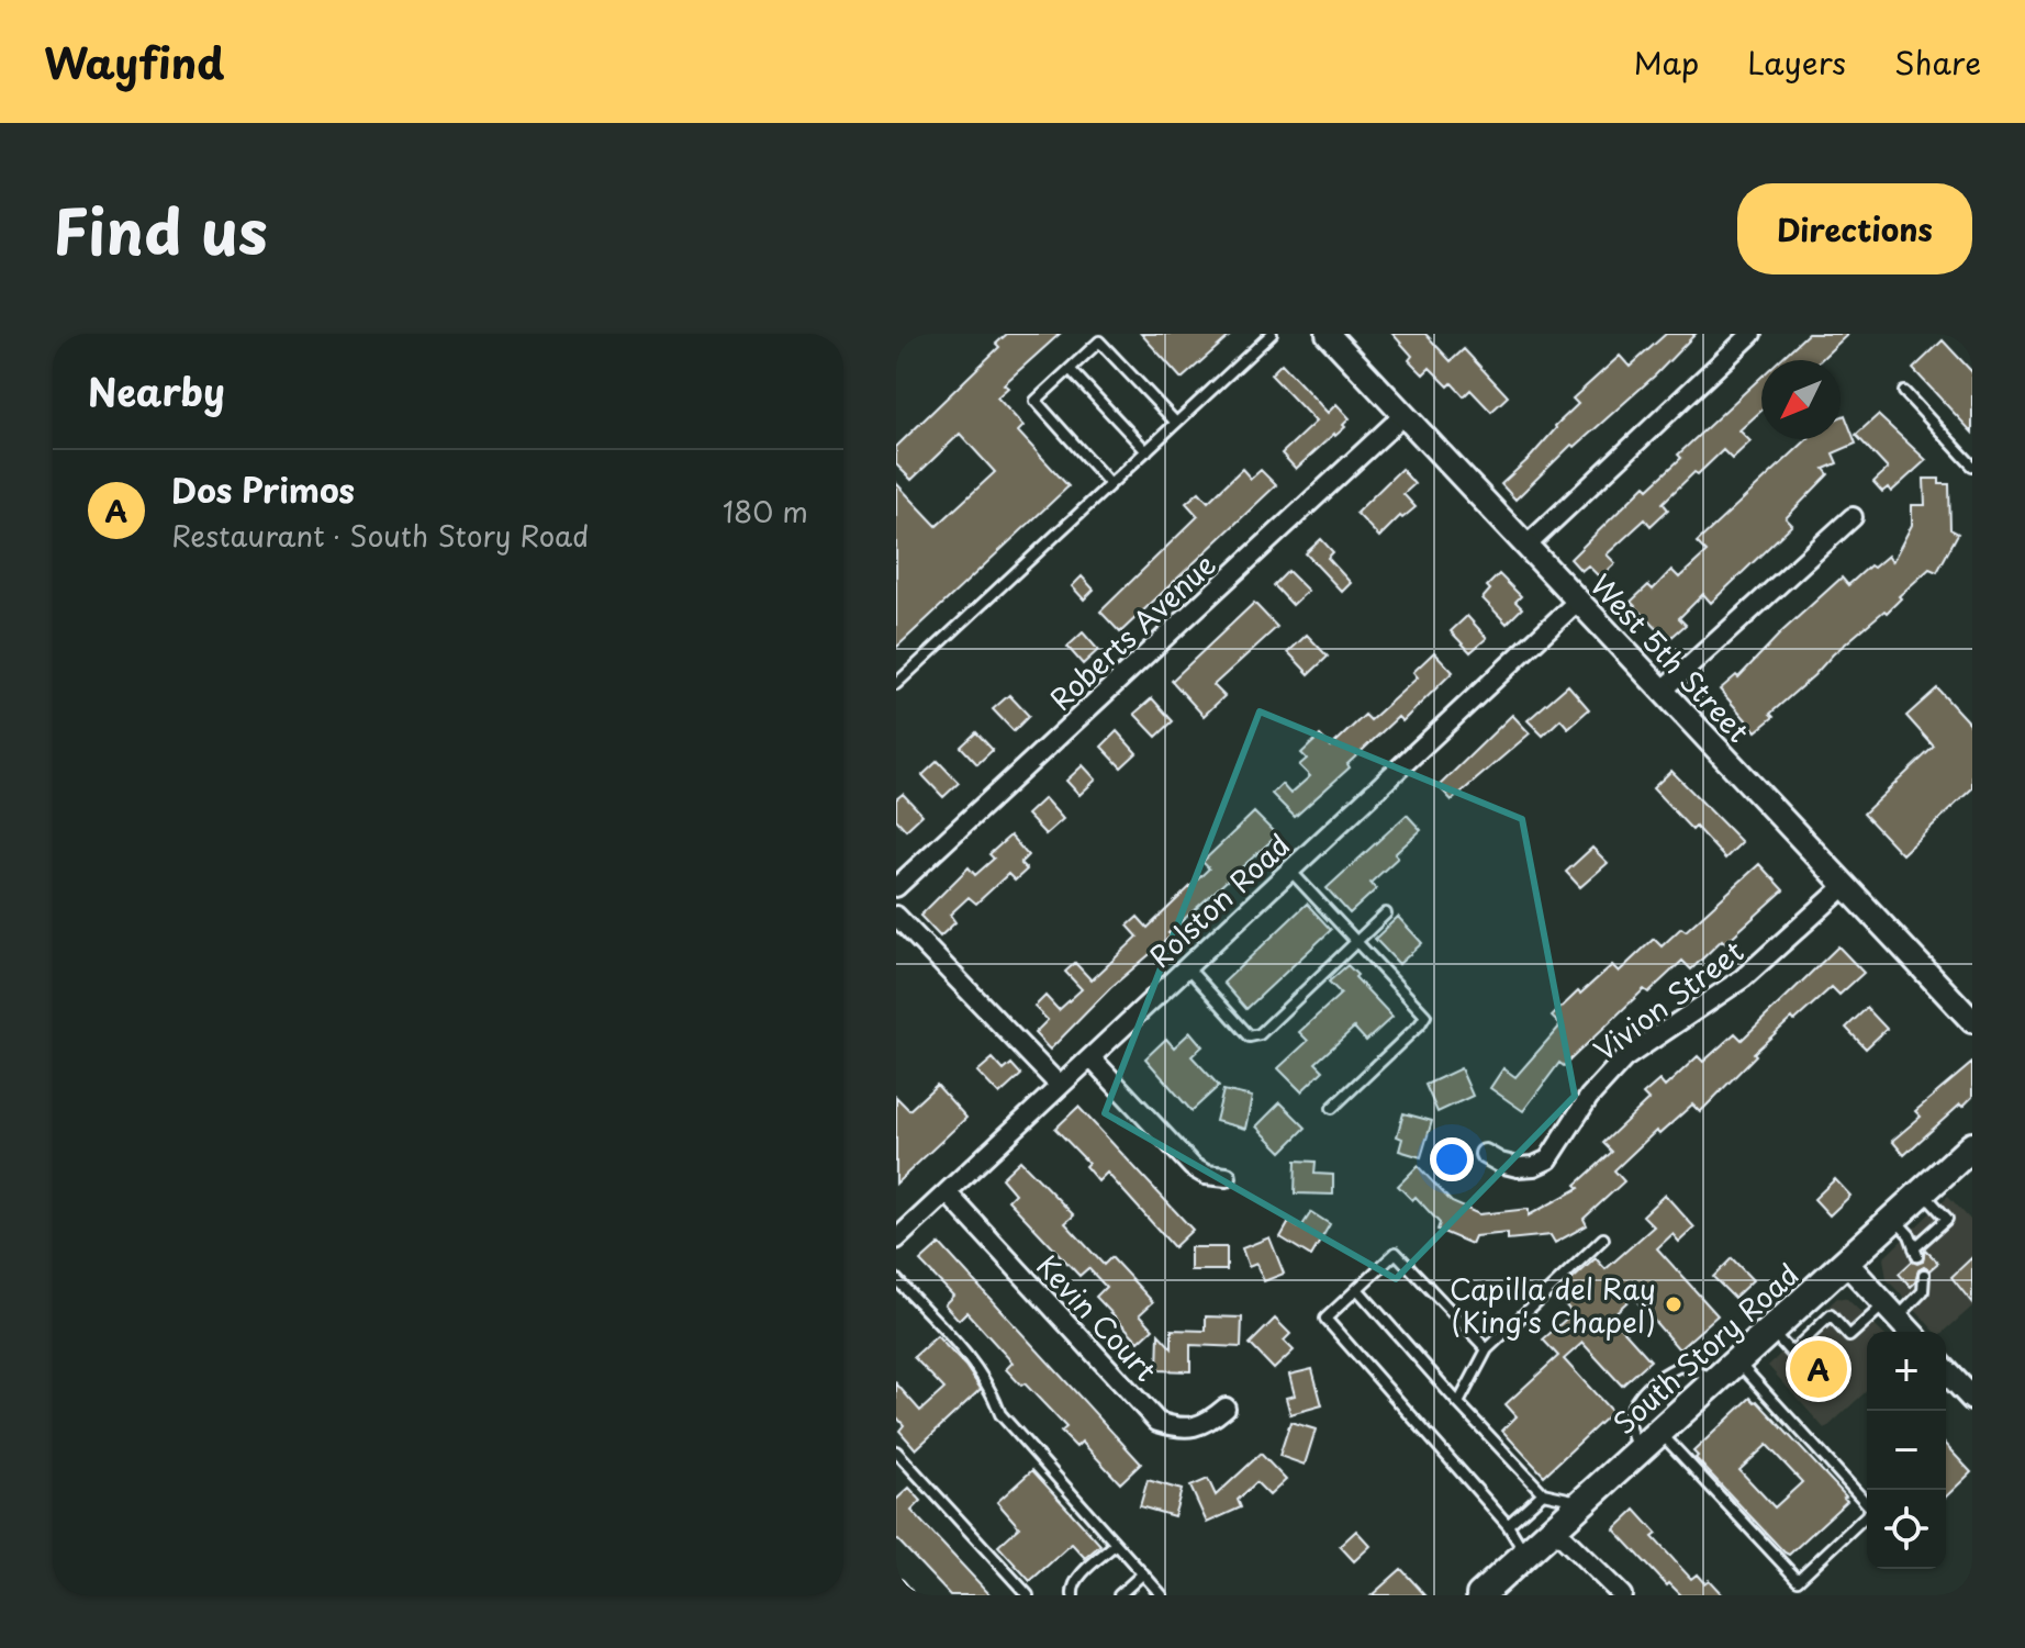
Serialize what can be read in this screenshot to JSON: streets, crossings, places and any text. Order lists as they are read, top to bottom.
{
  "streets": {
    "main road": ["South Story Road"],
    "street": [
      "Roberts Avenue",
      "West 5th Street",
      "Rolston Road",
      "Vivion Street",
      "Kevin Court"
    ]
  },
  "crossings": [
    ["Roberts Avenue", "West 5th Street"],
    ["West 5th Street", "Rolston Road"],
    ["West 5th Street", "Vivion Street"],
    ["Rolston Road", "Kevin Court"]
  ],
  "places": ["Capilla del Ray (King's Chapel)"],
  "north": "bottom left",
  "page": {
    "header": "Wayfind",
    "nav": ["Map", "Layers", "Share"],
    "title": "Find us",
    "buttons": "Directions",
    "heading": "Nearby",
    "list": [
      {
        "mark": "A",
        "name": "Dos Primos",
        "note": "Restaurant · South Story Road",
        "value": "180 m"
      }
    ],
    "map_buttons": ["+", "−"],
    "pins": "A"
  }
}
